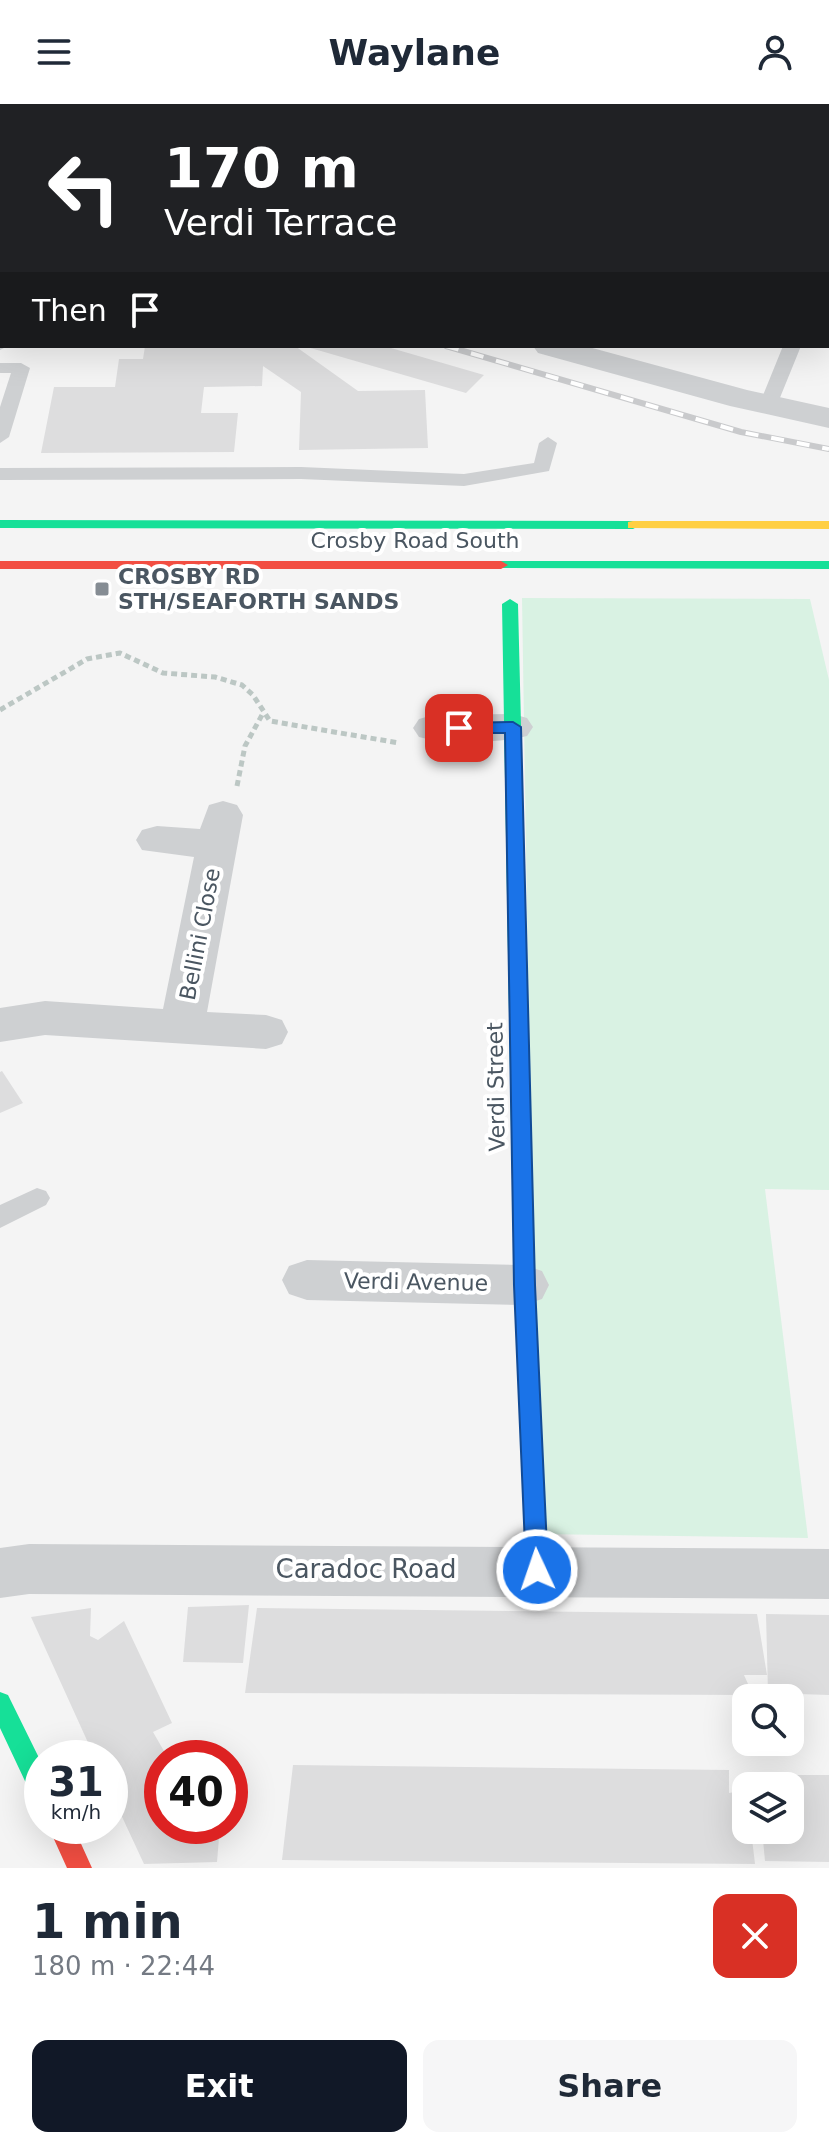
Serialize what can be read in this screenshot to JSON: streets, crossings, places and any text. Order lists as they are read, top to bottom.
{
  "streets": {
    "main road": ["Crosby Road South", "Verdi Street"],
    "street": ["Bellini Close", "Verdi Avenue", "Caradoc Road"]
  },
  "crossings": [
    ["Verdi Street", "Verdi Avenue"],
    ["Verdi Street", "Caradoc Road"]
  ],
  "places": {
    "transit": ["CROSBY RD STH/SEAFORTH SANDS"]
  },
  "page": {
    "header": "Waylane",
    "turn": ["170 m", "Verdi Terrace"],
    "then": "Then",
    "speed": "31 km/h",
    "limit": "40",
    "heading": ["1 min", "180 m · 22:44"],
    "buttons": ["Exit", "Share"]
  }
}
